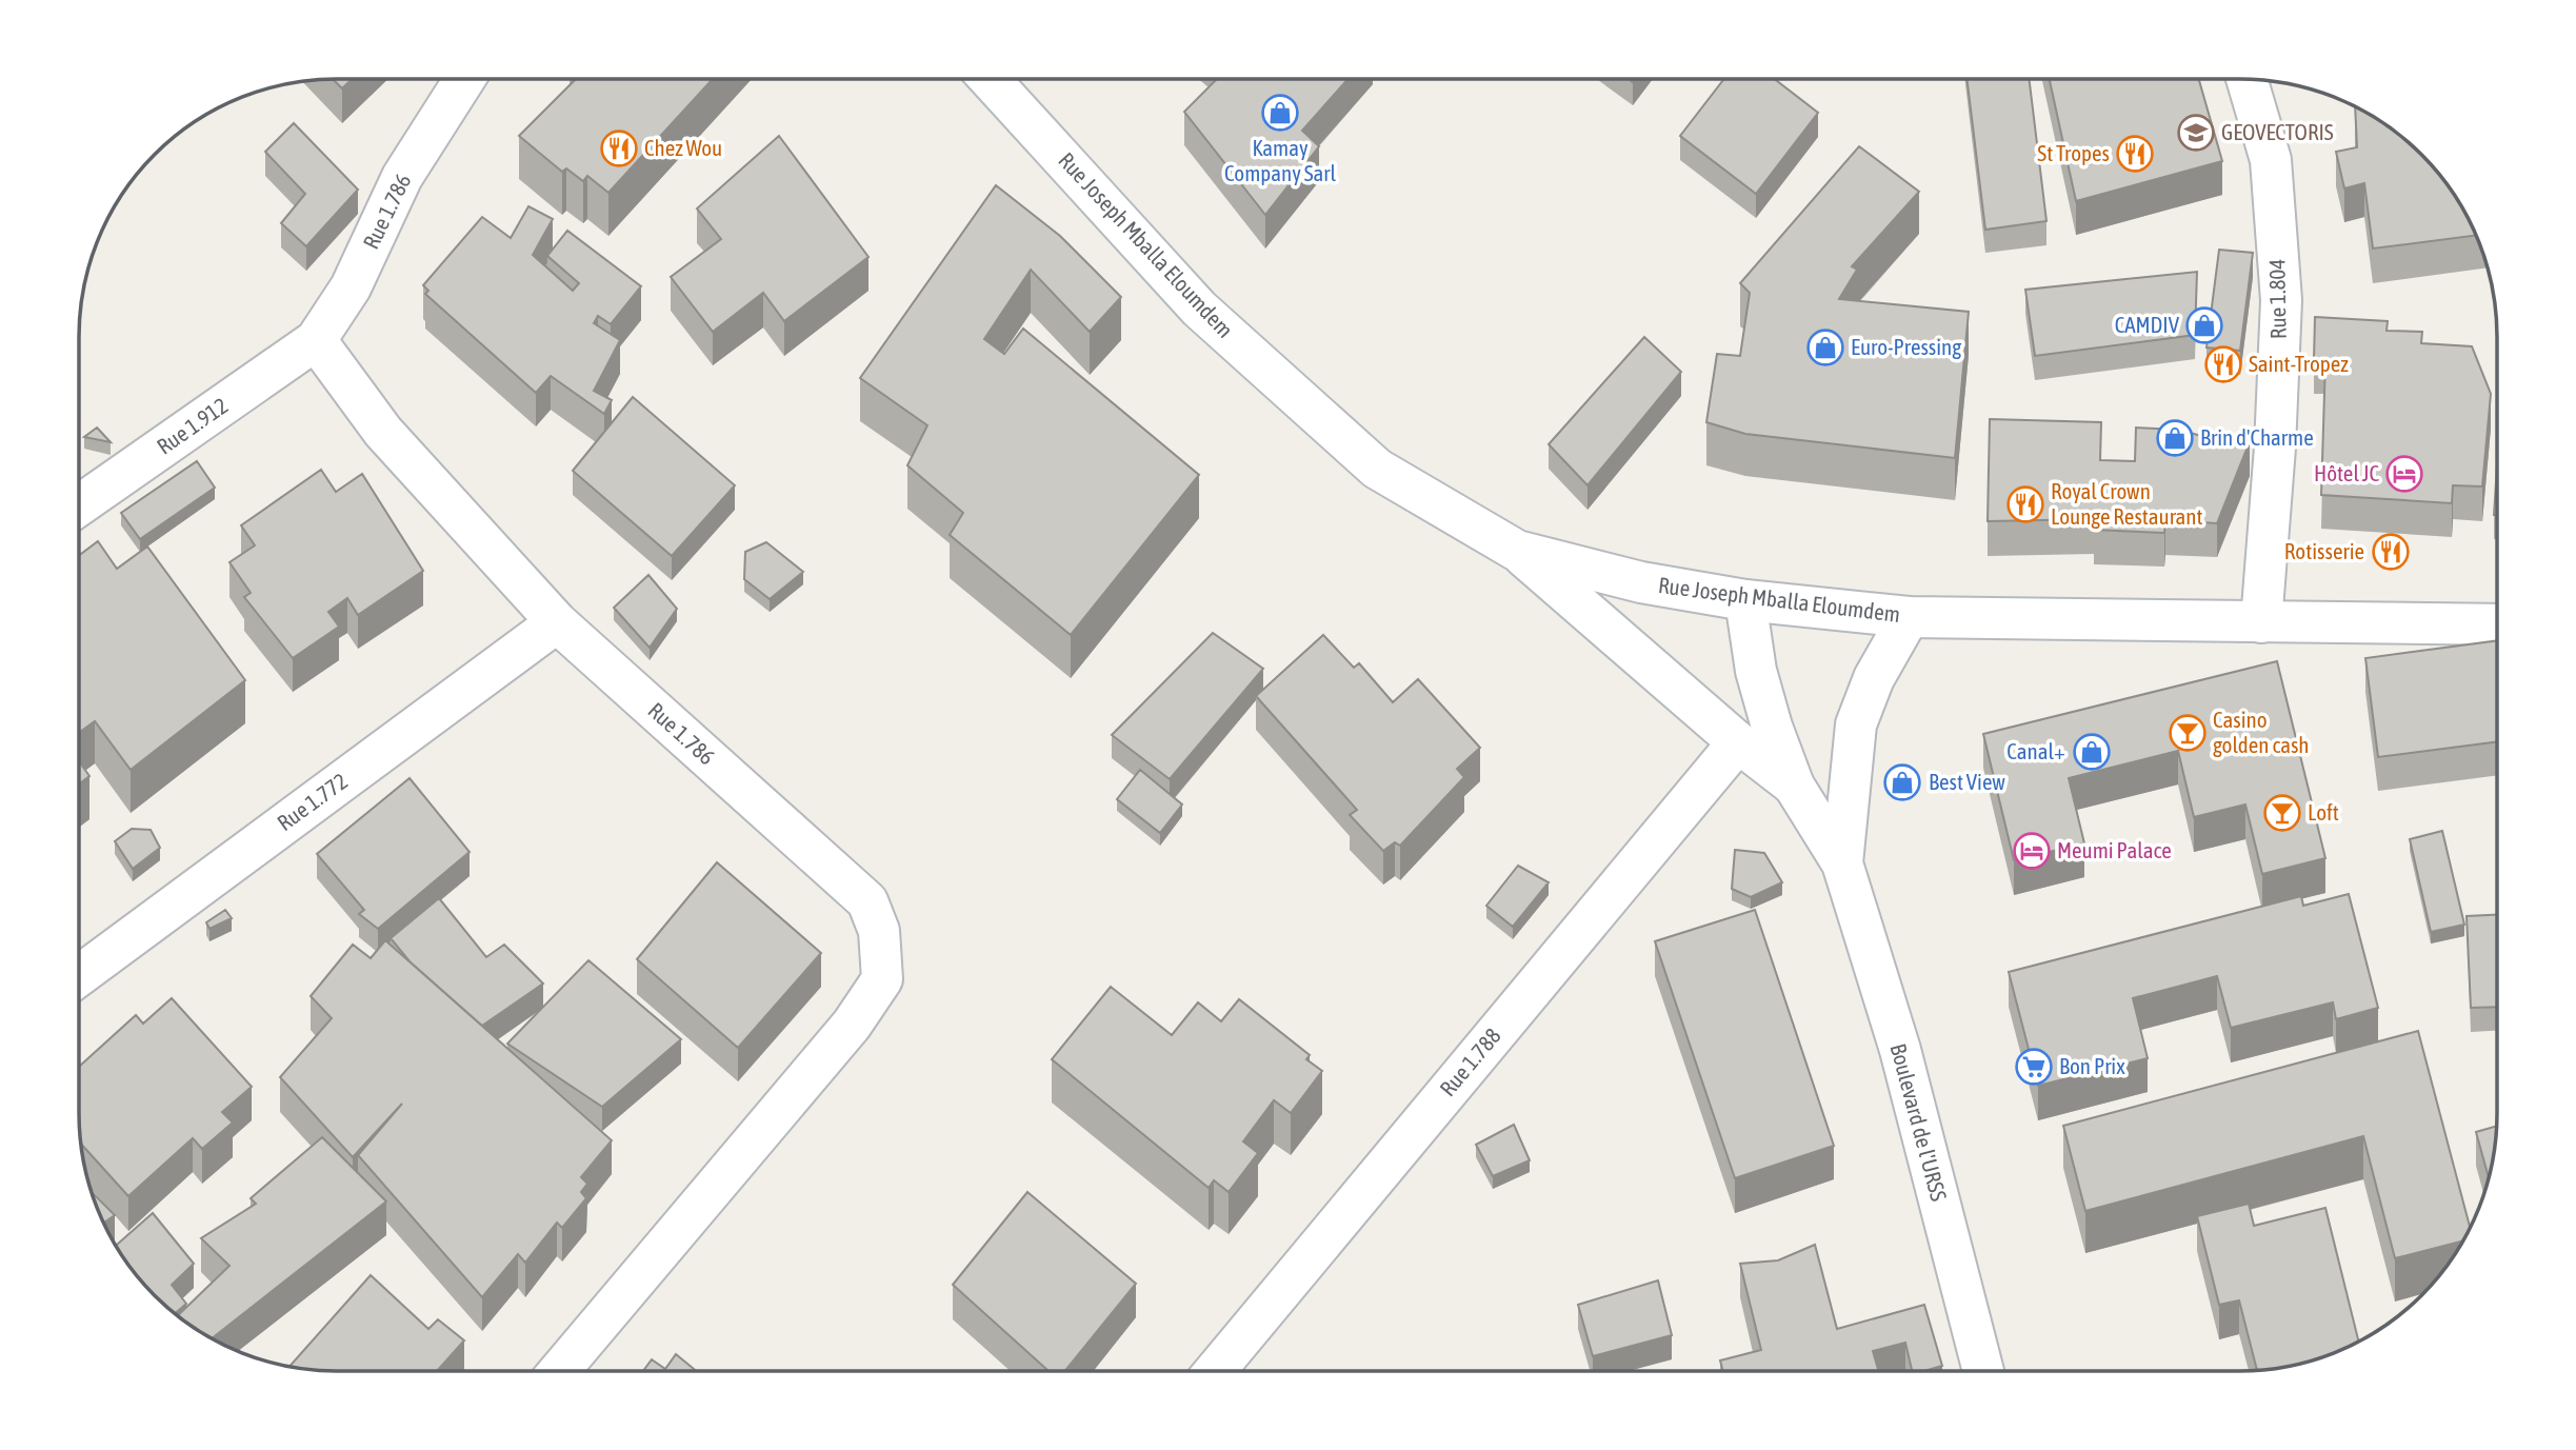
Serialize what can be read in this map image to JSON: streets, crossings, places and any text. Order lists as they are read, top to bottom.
{
  "streets": {
    "street": [
      "Rue 1.786",
      "Rue Joseph Mballa Eloumdem",
      "Rue 1.804",
      "Rue 1.912",
      "Rue 1.772",
      "Rue 1.788",
      "Boulevard de l'URSS"
    ]
  },
  "crossings": [
    ["Rue 1.786", "Rue 1.912"],
    ["Rue 1.786", "Rue 1.772"],
    ["Rue Joseph Mballa Eloumdem", "Rue 1.804"]
  ],
  "places": {
    "shop": [
      "Kamay Company Sarl",
      "CAMDIV",
      "Euro-Pressing",
      "Brin d'Charme",
      "Canal+",
      "Best View"
    ],
    "school or university": ["GEOVECTORIS"],
    "restaurant": [
      "Chez Wou",
      "St Tropes",
      "Saint-Tropez",
      "Royal Crown Lounge Restaurant",
      "Rotisserie"
    ],
    "hotel": ["Hôtel JC", "Meumi Palace"],
    "bar": ["Casino golden cash", "Loft"],
    "supermarket": ["Bon Prix"]
  }
}
